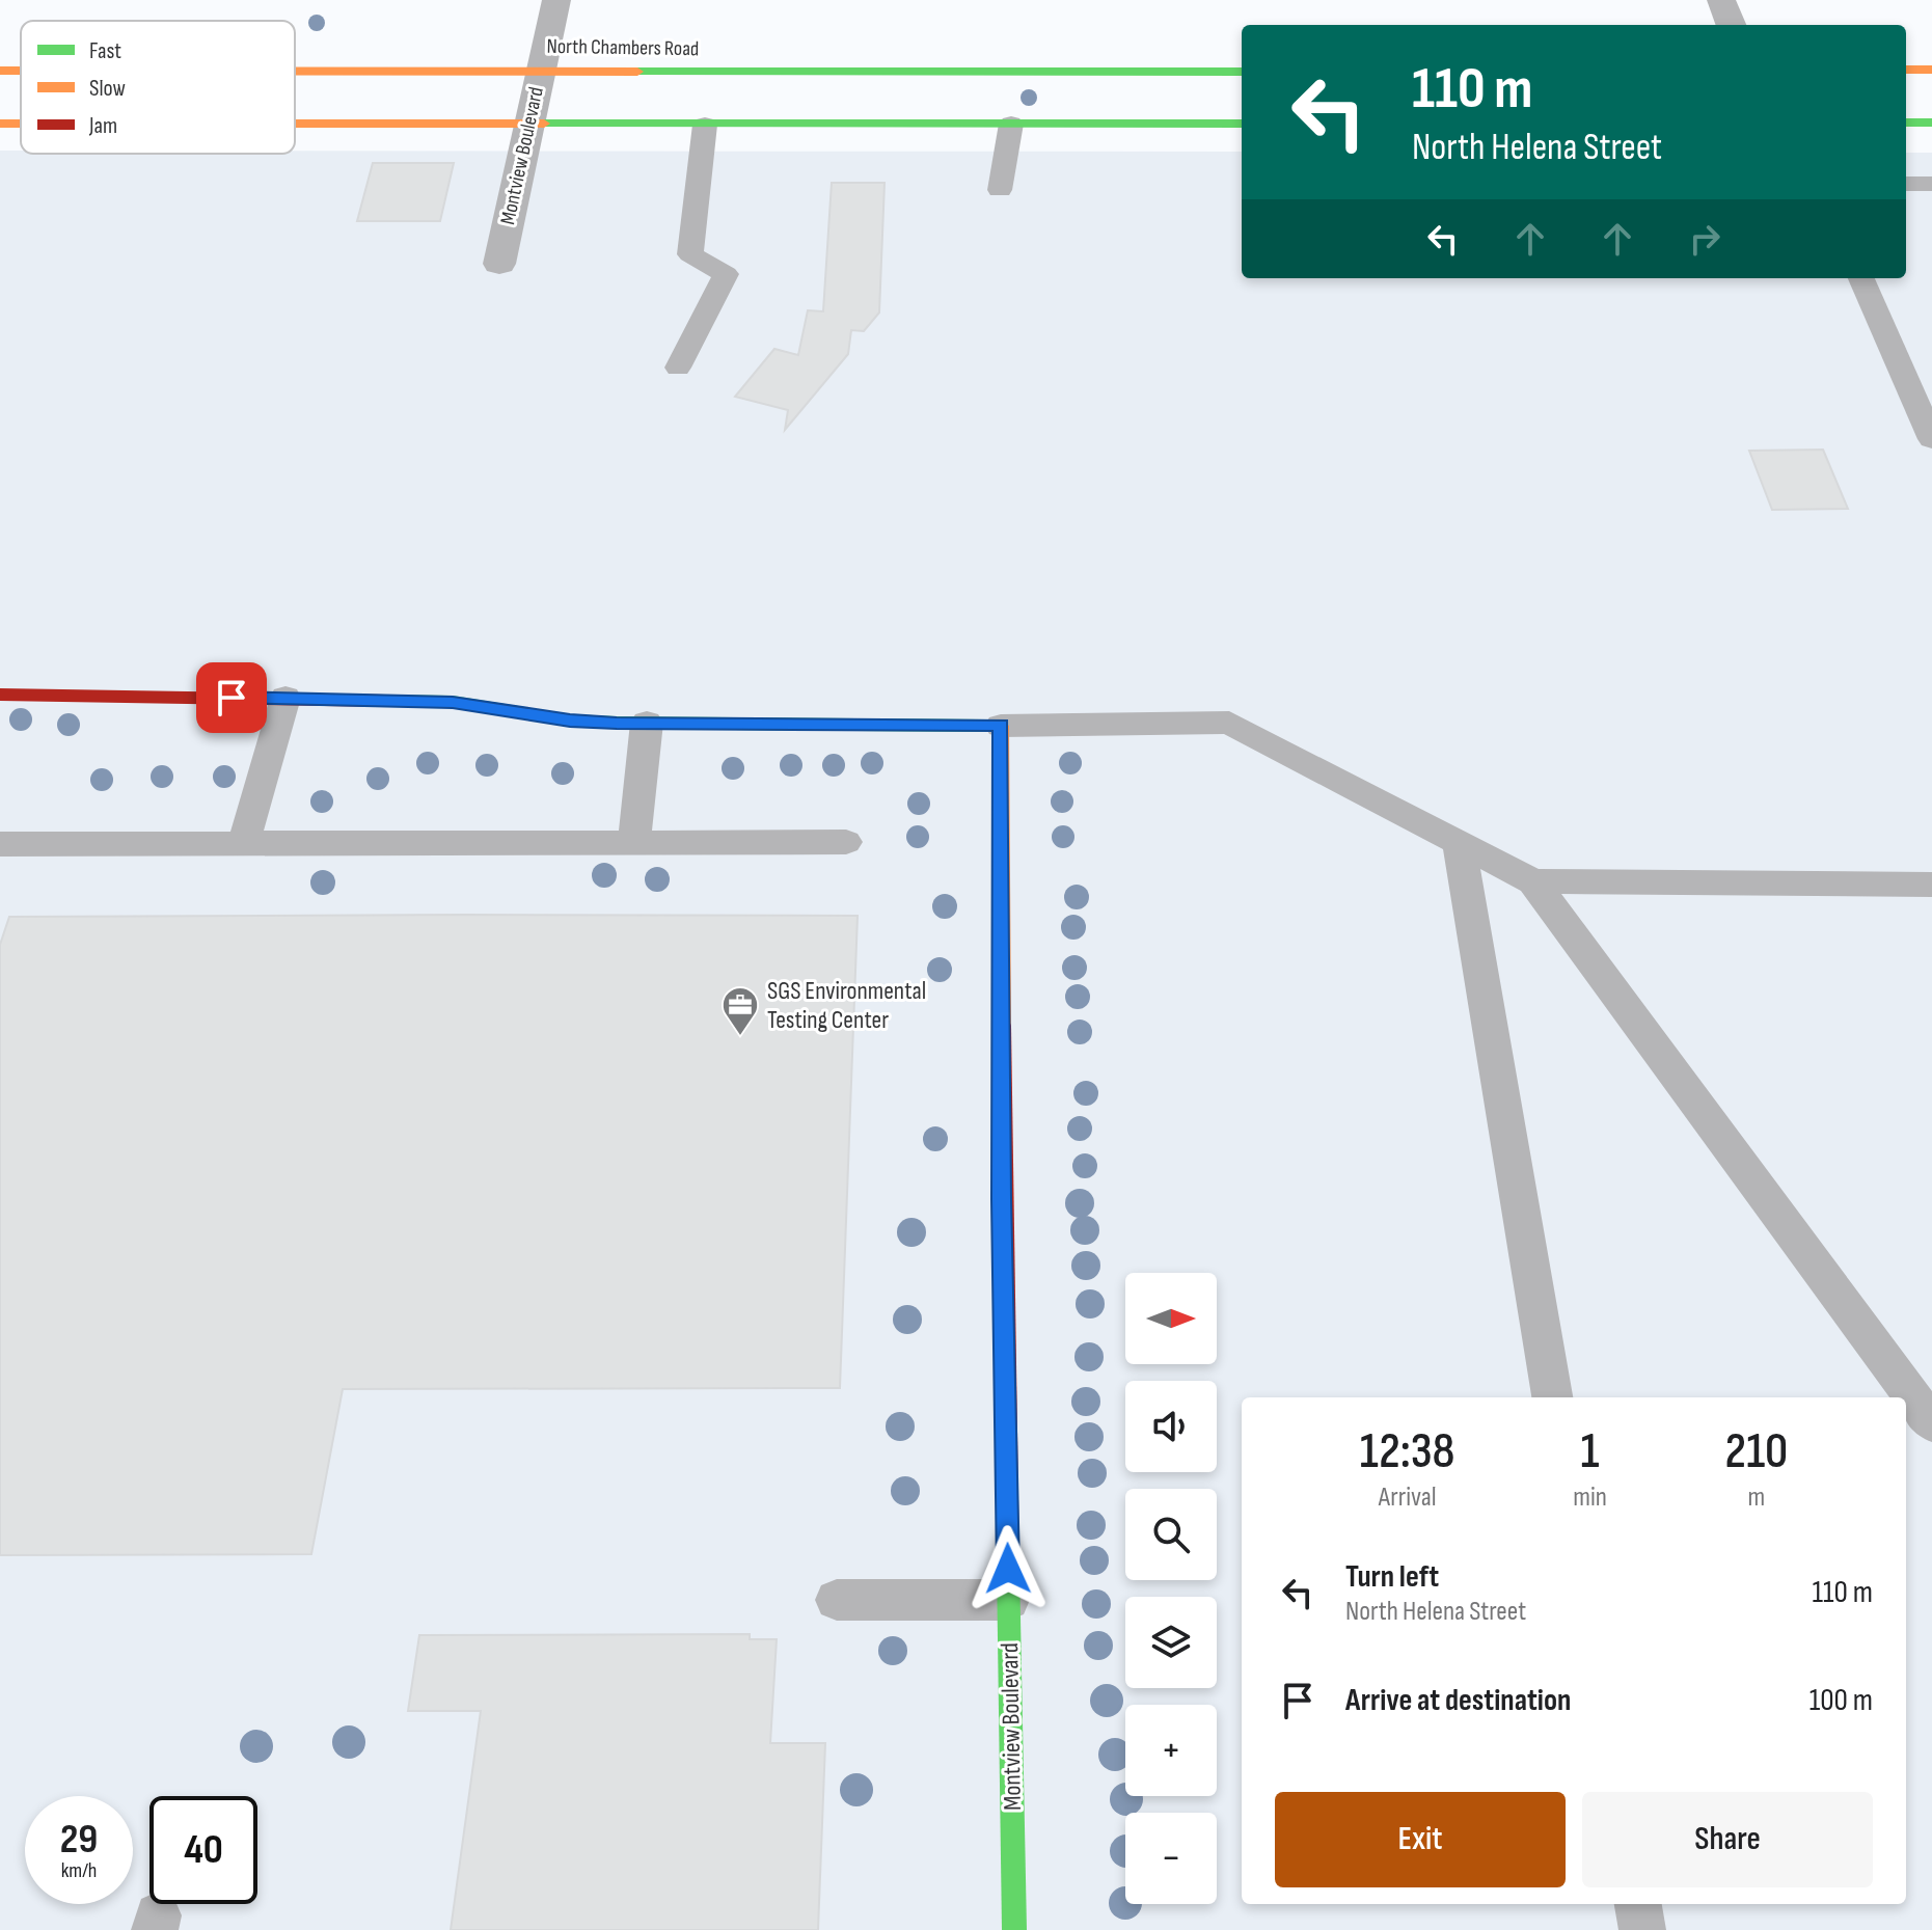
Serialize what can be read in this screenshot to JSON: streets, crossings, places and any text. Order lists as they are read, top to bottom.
{
  "streets": {
    "main road": ["North Chambers Road", "Montview Boulevard"]
  },
  "crossings": [
    ["North Chambers Road", "Montview Boulevard"]
  ],
  "places": {
    "office": ["SGS Environmental Testing Center"]
  },
  "legend": ["Fast", "Slow", "Jam"],
  "north": "right",
  "page": {
    "turn": ["110 m", "North Helena Street"],
    "map_buttons": ["+", "−"],
    "eta": [
      "12:38",
      "Arrival",
      "1",
      "min",
      "210",
      "m"
    ],
    "list": [
      {
        "name": "Turn left",
        "note": "North Helena Street",
        "value": "110 m"
      },
      {
        "name": "Arrive at destination",
        "value": "100 m"
      }
    ],
    "buttons": ["Exit", "Share"],
    "speed": "29 km/h",
    "limit": "40"
  }
}
